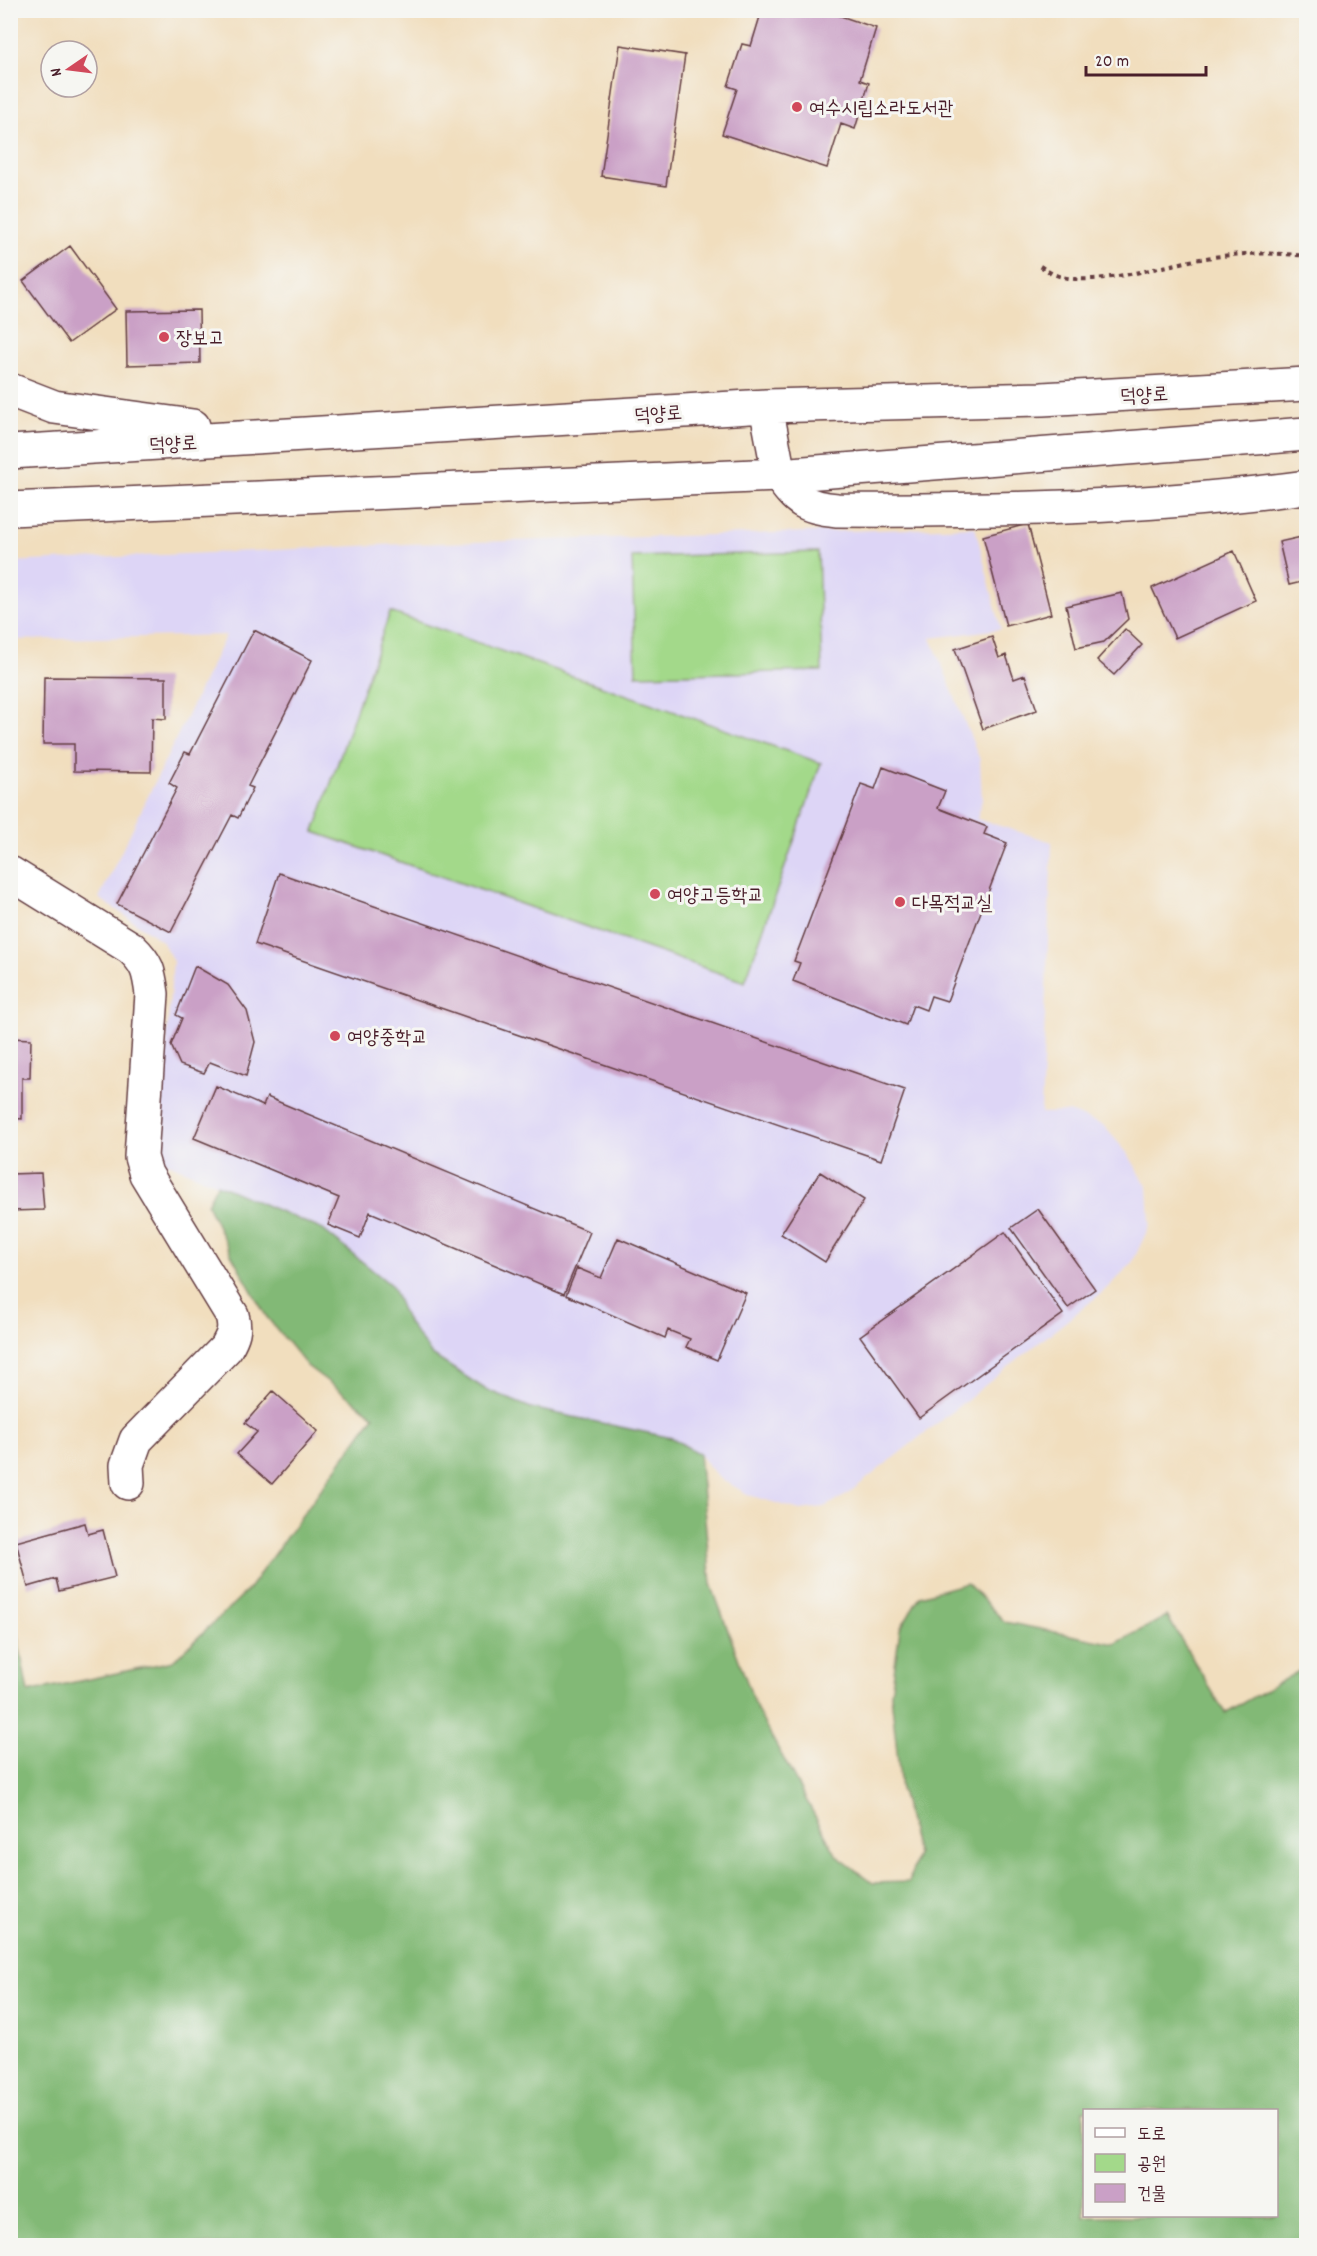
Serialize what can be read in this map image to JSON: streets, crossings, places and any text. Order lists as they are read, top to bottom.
{
  "streets": {
    "main road": ["덕양로"]
  },
  "places": [
    "여수시립소라도서관",
    "장보고",
    "여양고등학교",
    "다목적교실",
    "여양중학교"
  ],
  "legend": ["도로", "공원", "건물"],
  "scale_bar": "20 m",
  "north": "left"
}
